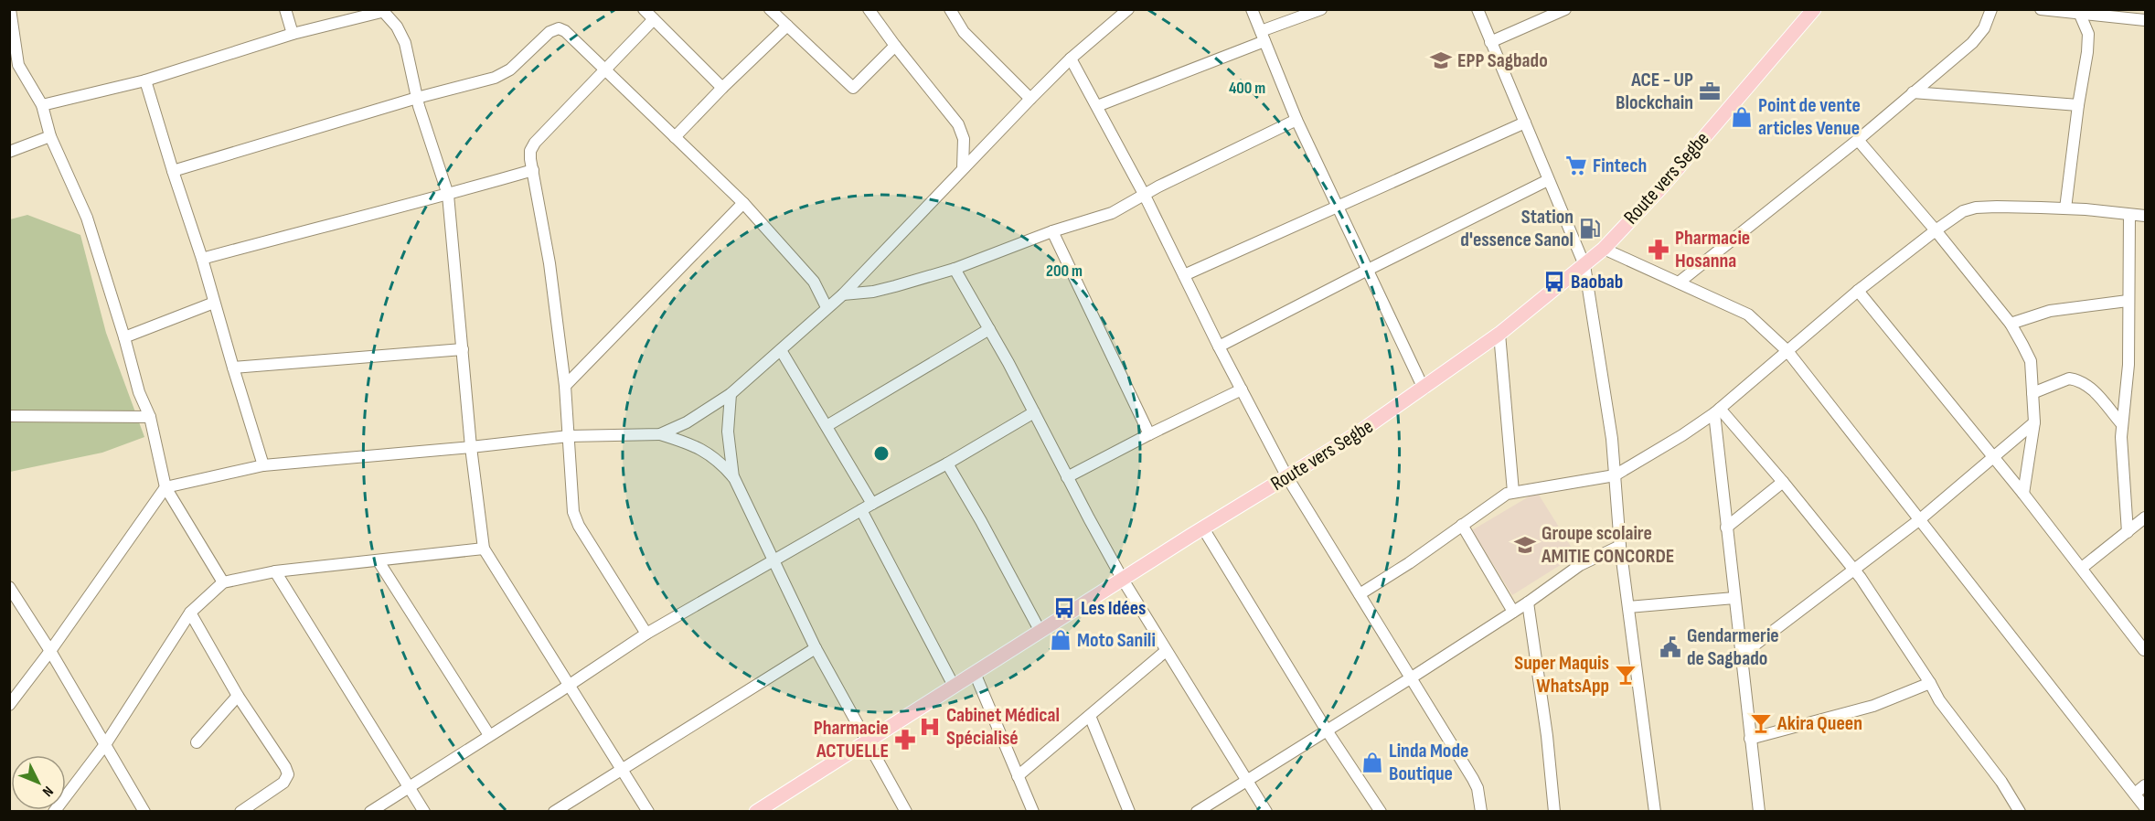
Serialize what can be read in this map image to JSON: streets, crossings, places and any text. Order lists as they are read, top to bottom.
{
  "streets": {
    "main road": ["Route vers Segbe"]
  },
  "places": {
    "school or university": ["EPP Sagbado", "Groupe scolaire AMITIE CONCORDE"],
    "office": ["ACE - UP Blockchain"],
    "shop": ["Point de vente articles Venue", "Moto Sanili", "Linda Mode Boutique"],
    "supermarket": ["Fintech"],
    "fuel station": ["Station d'essence Sanol"],
    "pharmacy": ["Pharmacie Hosanna", "Pharmacie ACTUELLE"],
    "bus stop": ["Baobab", "Les Idées"],
    "public building": ["Gendarmerie de Sagbado"],
    "bar": ["Super Maquis WhatsApp", "Akira Queen"],
    "hospital": ["Cabinet Médical Spécialisé"]
  },
  "north": "bottom right",
  "rings": ["400 m", "200 m"]
}
